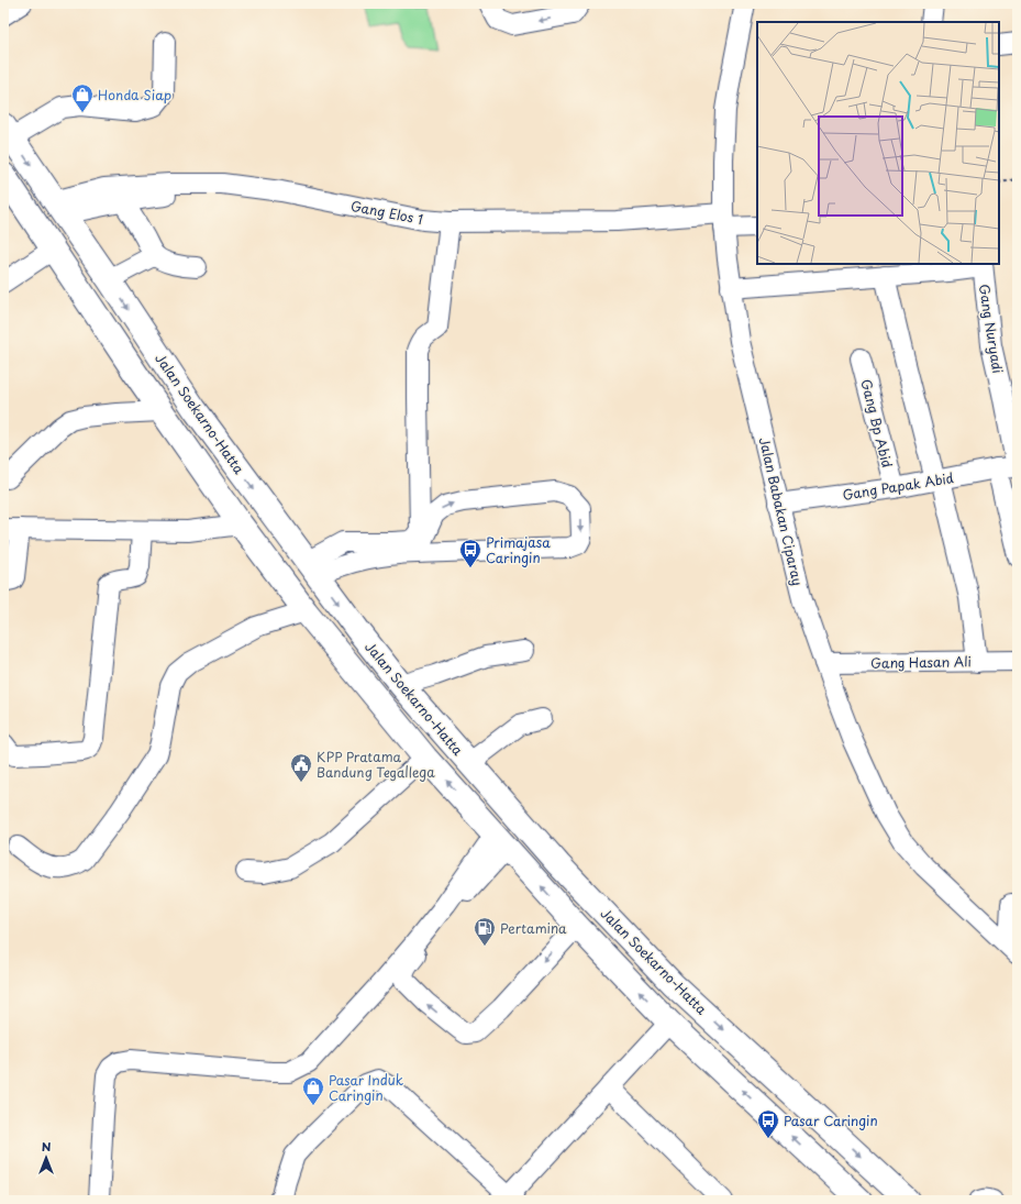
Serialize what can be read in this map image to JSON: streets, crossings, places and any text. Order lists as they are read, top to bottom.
{
  "streets": {
    "highway": ["Jalan Soekarno-Hatta"],
    "street": [
      "Gang Elos 1",
      "Gang Nuryadi",
      "Gang Bp Abid",
      "Gang Papak Abid",
      "Jalan Babakan Ciparay",
      "Gang Hasan Ali"
    ]
  },
  "crossings": [
    ["Gang Elos 1", "Jalan Soekarno-Hatta"],
    ["Gang Elos 1", "Jalan Babakan Ciparay"],
    ["Gang Nuryadi", "Gang Papak Abid"],
    ["Gang Nuryadi", "Jalan Babakan Ciparay"],
    ["Gang Bp Abid", "Gang Papak Abid"],
    ["Gang Papak Abid", "Jalan Babakan Ciparay"],
    ["Jalan Babakan Ciparay", "Gang Hasan Ali"]
  ],
  "places": {
    "shop": ["Honda Siap", "Pasar Induk Caringin"],
    "bus stop": ["Primajasa Caringin", "Pasar Caringin"],
    "public building": ["KPP Pratama Bandung Tegallega"],
    "fuel station": ["Pertamina"]
  },
  "north": "top"
}
